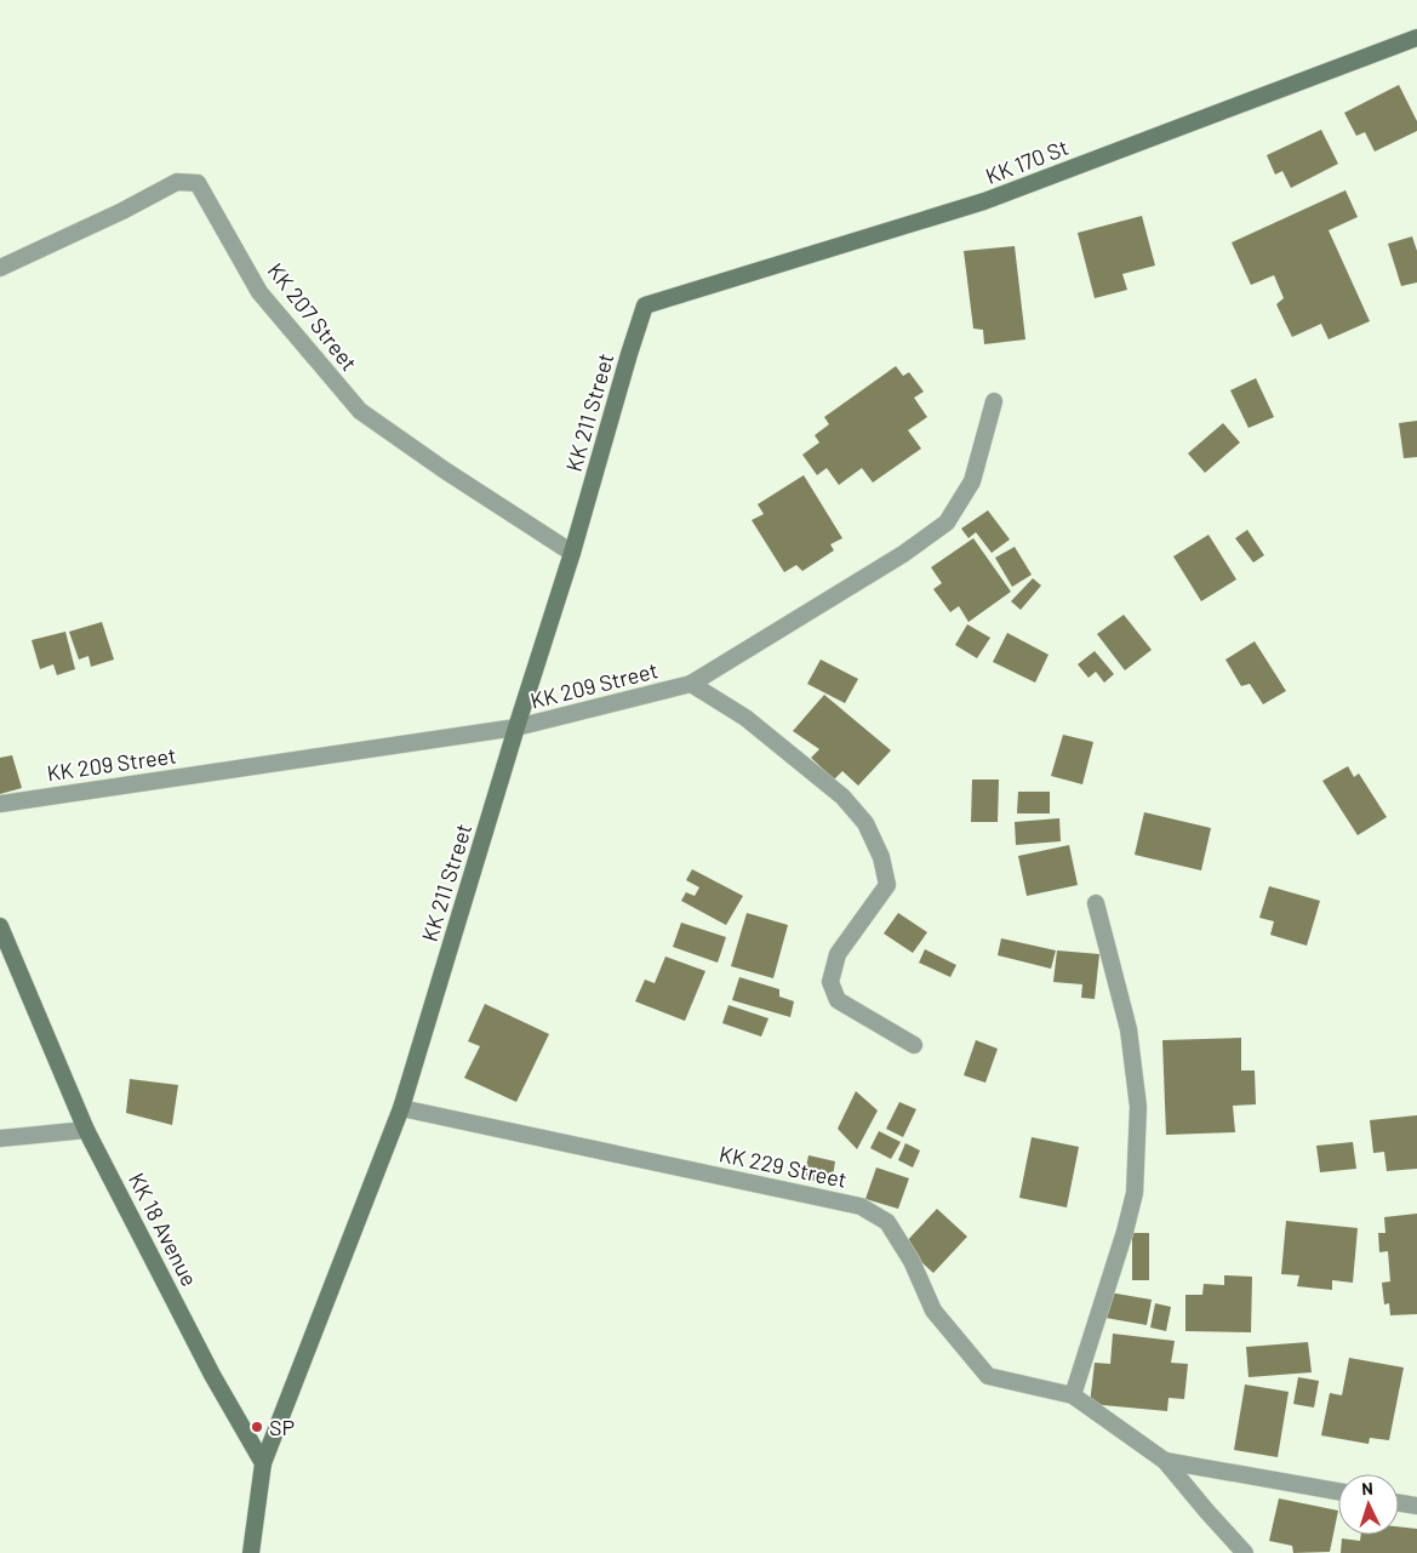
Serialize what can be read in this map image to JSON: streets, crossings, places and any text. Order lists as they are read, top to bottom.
{
  "streets": {
    "main road": ["KK 170 St", "KK 211 Street", "KK 18 Avenue"],
    "street": ["KK 207 Street", "KK 209 Street", "KK 229 Street"]
  },
  "crossings": [
    ["KK 170 St", "KK 211 Street"],
    ["KK 207 Street", "KK 211 Street"],
    ["KK 211 Street", "KK 209 Street"],
    ["KK 211 Street", "KK 229 Street"],
    ["KK 211 Street", "KK 18 Avenue"]
  ],
  "places": ["SP"],
  "north": "top"
}
